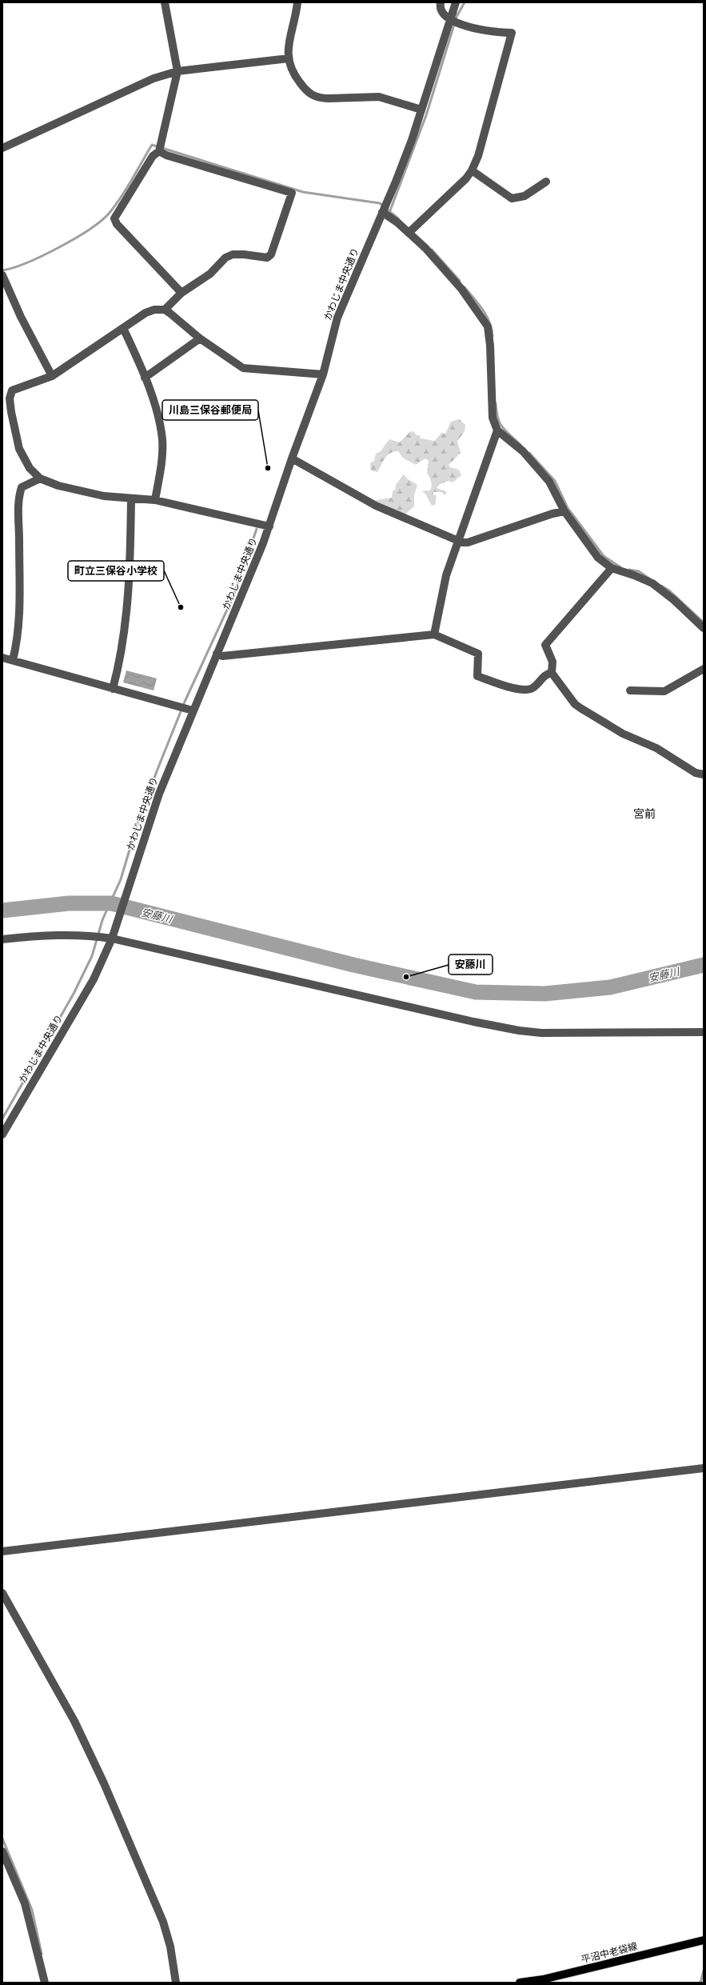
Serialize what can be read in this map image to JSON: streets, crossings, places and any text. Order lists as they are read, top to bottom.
{
  "streets": {
    "main road": ["平沼中老袋線"],
    "street": ["かわじま中央通り"]
  },
  "districts": ["宮前"],
  "water": ["安藤川"],
  "places": ["川島三保谷郵便局", "町立三保谷小学校", "安藤川"]
}
